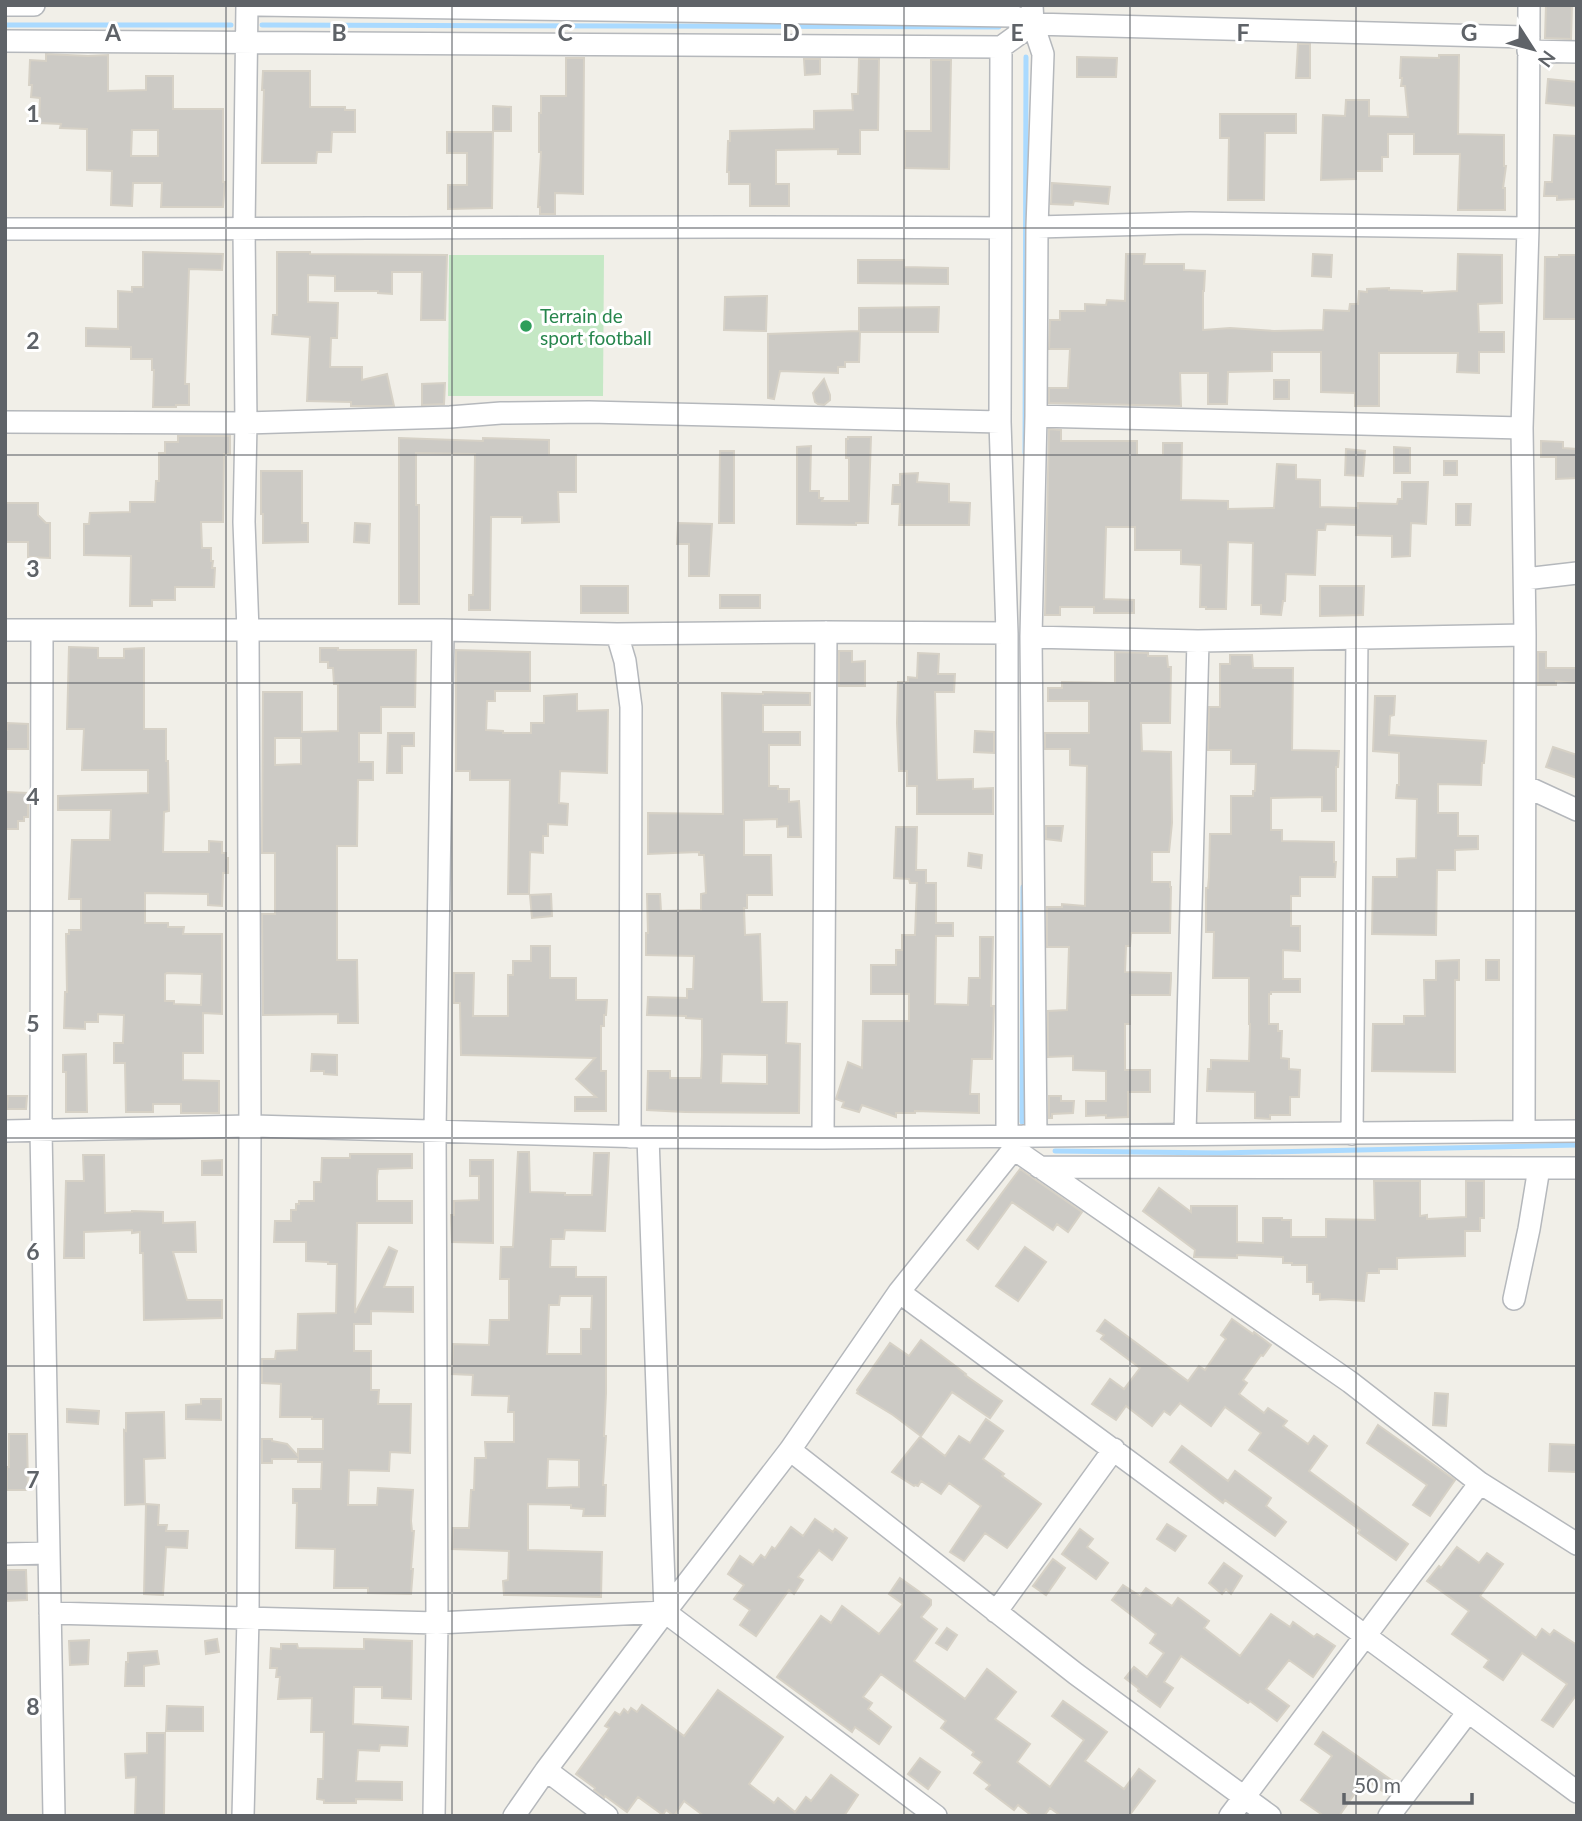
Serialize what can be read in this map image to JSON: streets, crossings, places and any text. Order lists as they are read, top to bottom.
{
  "places": ["Terrain de sport football"],
  "scale_bar": "50 m",
  "north": "bottom right",
  "grid": {
    "columns": [
      "A",
      "B",
      "C",
      "D",
      "E",
      "F",
      "G"
    ],
    "rows": [
      "1",
      "2",
      "3",
      "4",
      "5",
      "6",
      "7",
      "8"
    ]
  }
}
